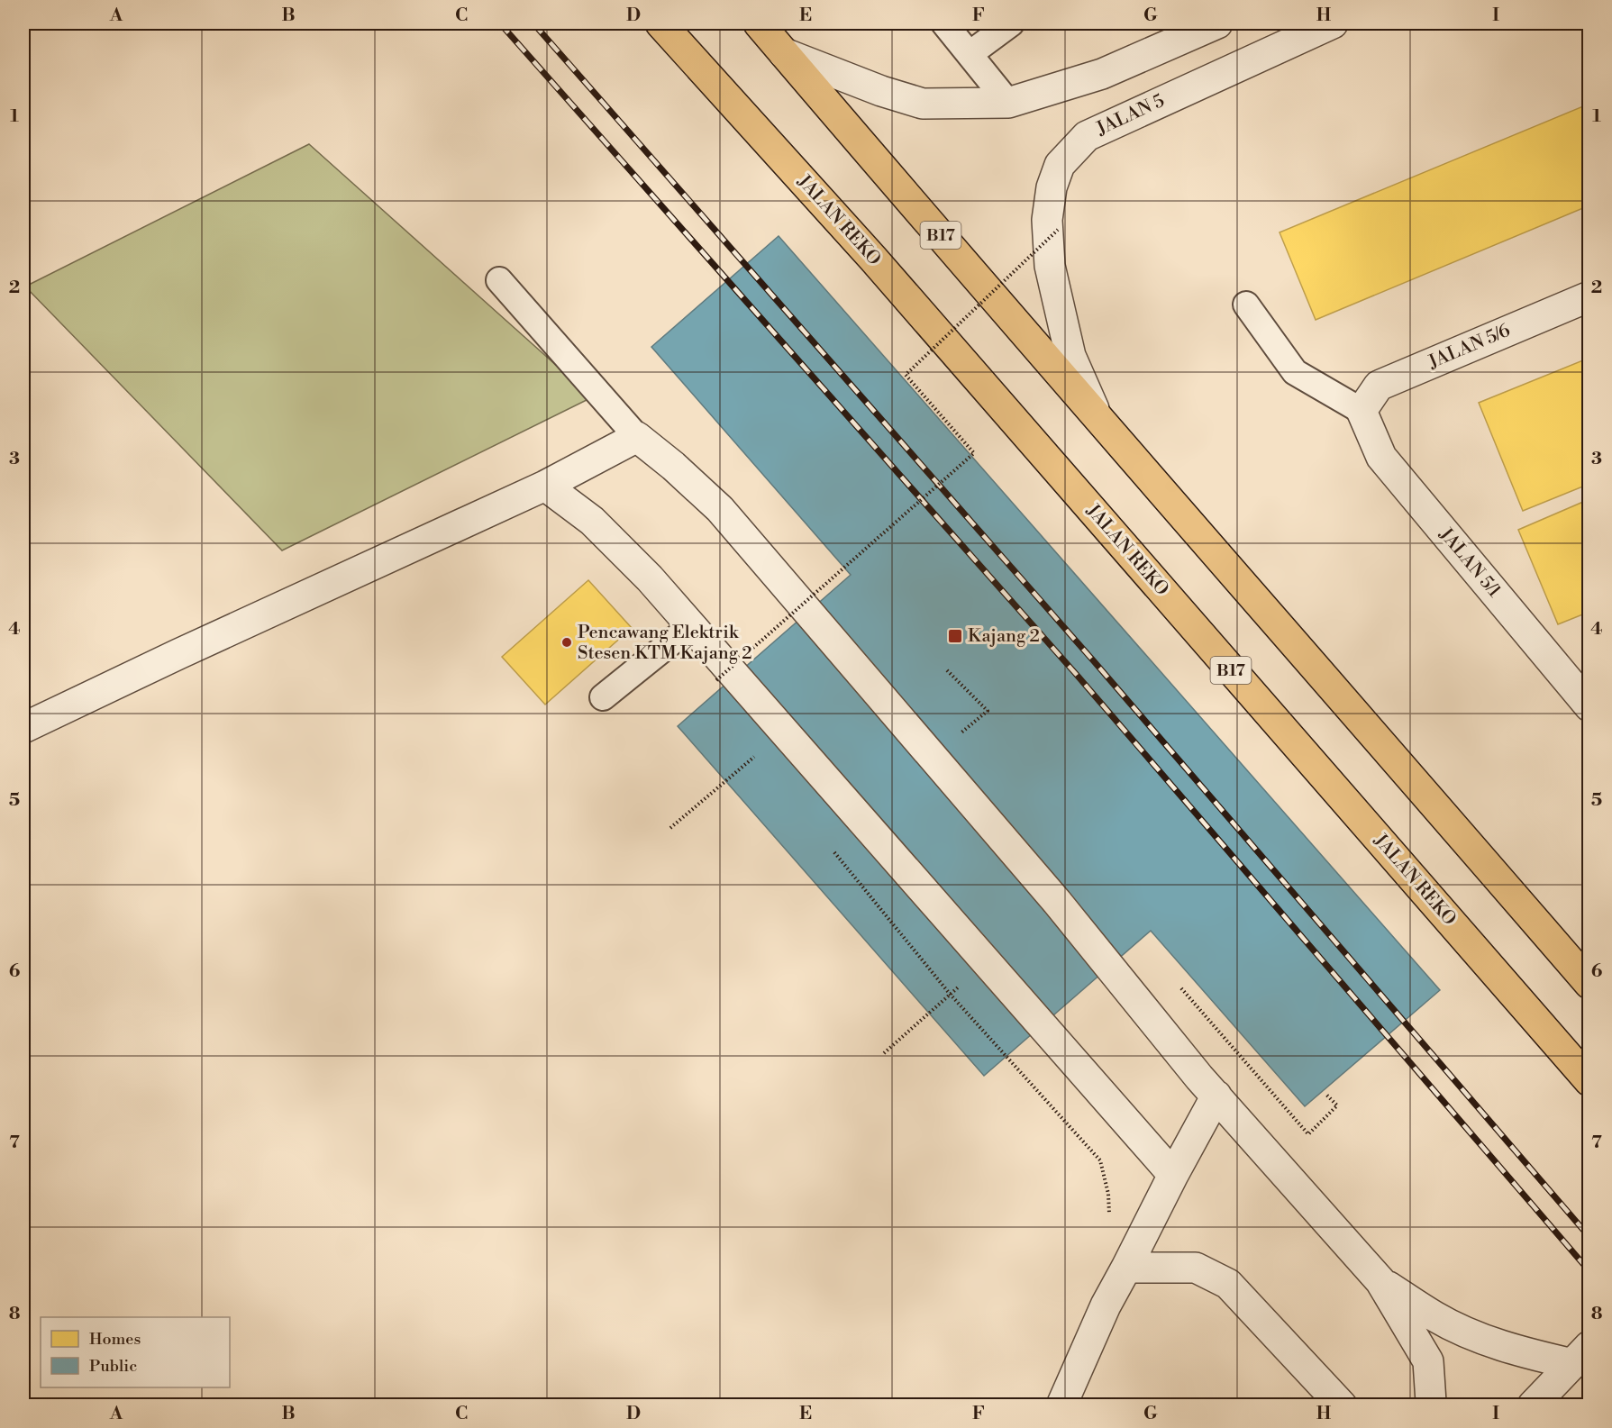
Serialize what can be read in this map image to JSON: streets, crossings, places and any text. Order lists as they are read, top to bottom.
{
  "streets": {
    "main road": ["JALAN REKO", "B17"],
    "street": ["JALAN 5", "JALAN 5/6", "JALAN 5/1"]
  },
  "crossings": [
    ["JALAN 5", "B17"],
    ["JALAN 5/6", "JALAN 5/1"]
  ],
  "places": {
    "transit": ["Kajang 2"],
    "other": ["Pencawang Elektrik Stesen KTM Kajang 2"]
  },
  "legend": ["Homes", "Public"],
  "grid": {
    "columns": [
      "A",
      "B",
      "C",
      "D",
      "E",
      "F",
      "G",
      "H",
      "I"
    ],
    "rows": [
      "1",
      "2",
      "3",
      "4",
      "5",
      "6",
      "7",
      "8"
    ]
  }
}
